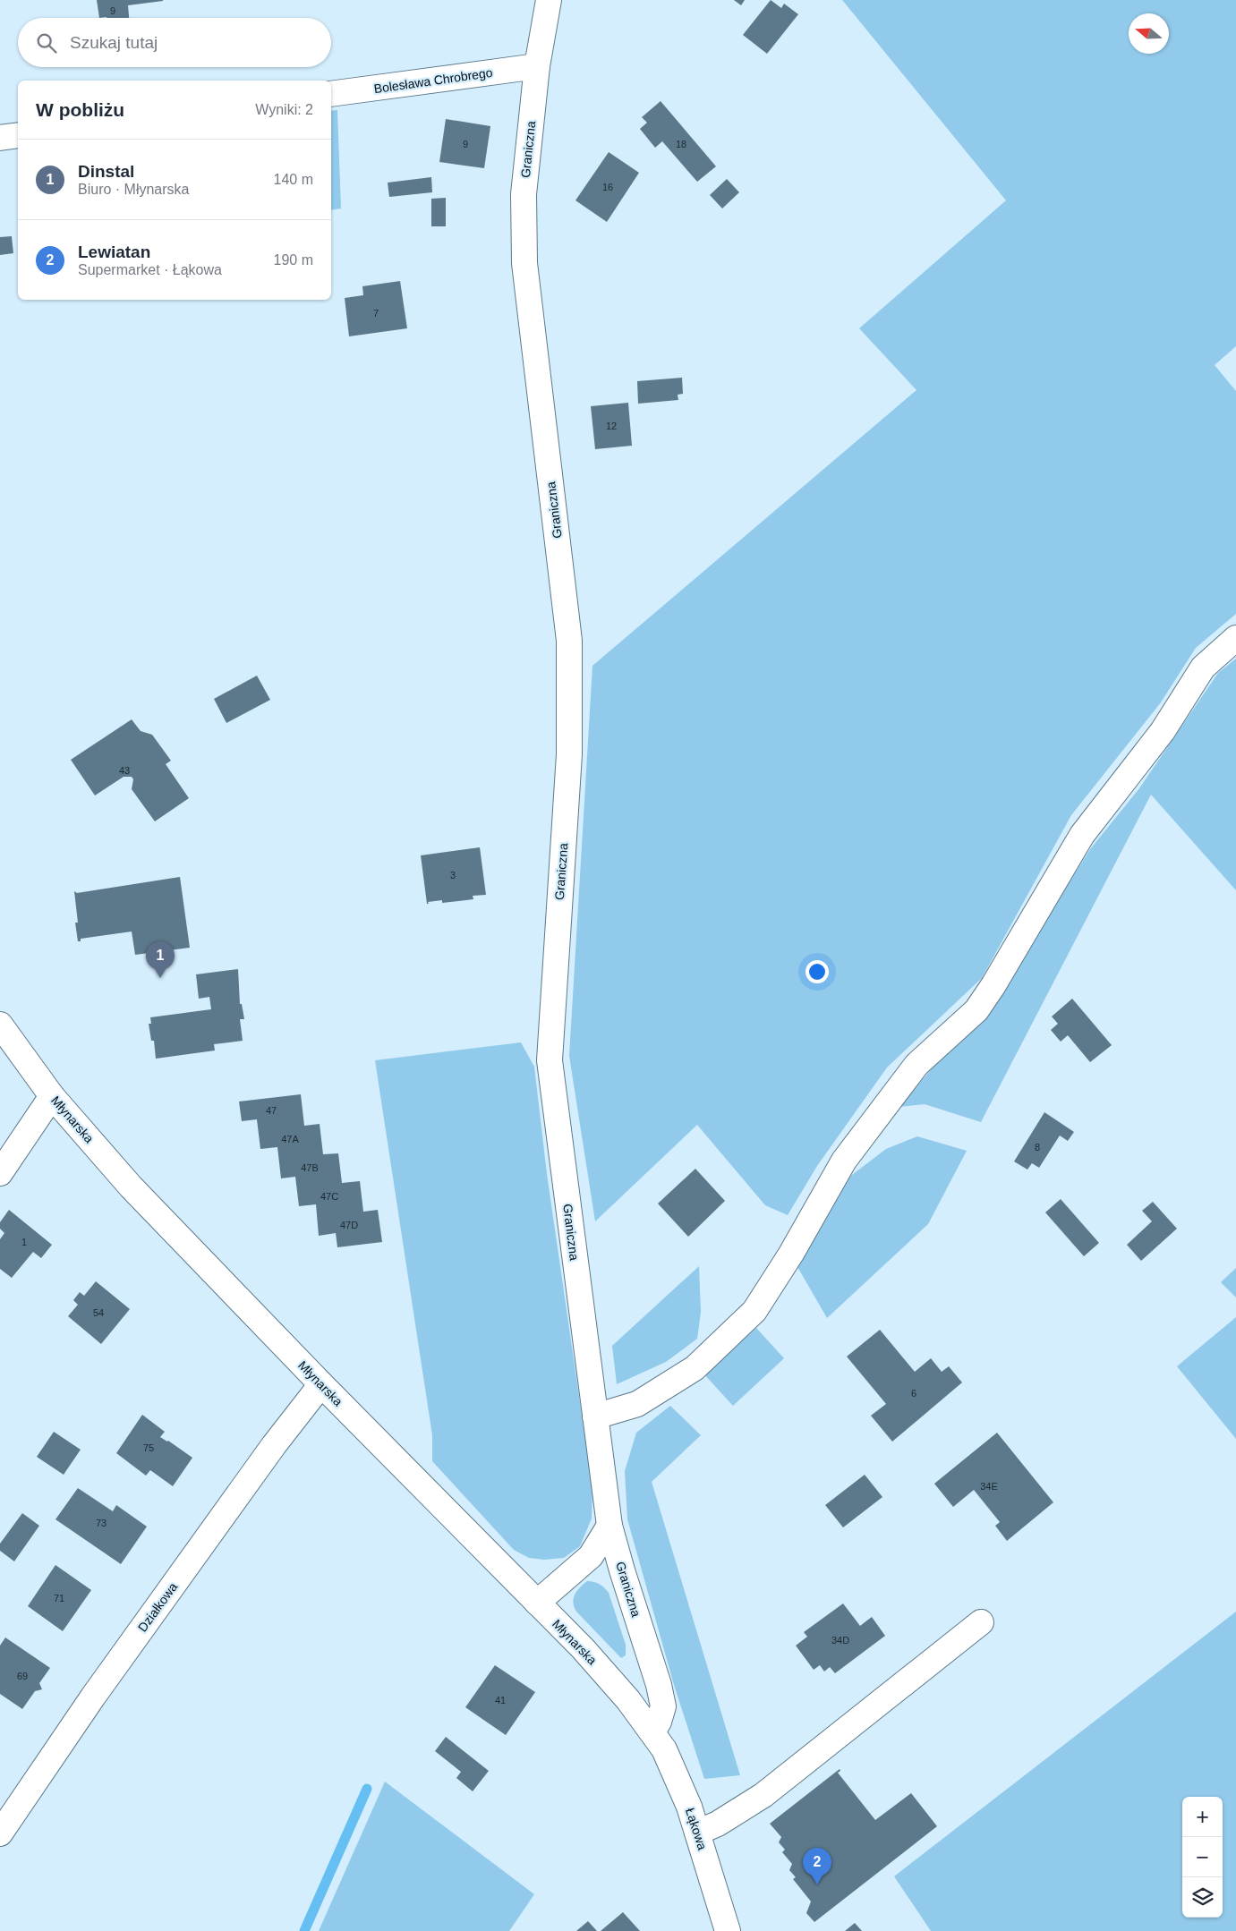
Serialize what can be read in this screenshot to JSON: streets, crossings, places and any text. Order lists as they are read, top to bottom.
{
  "streets": {
    "street": [
      "Bolesława Chrobrego",
      "Graniczna",
      "Młynarska",
      "Działkowa",
      "Łąkowa"
    ]
  },
  "crossings": [
    ["Bolesława Chrobrego", "Graniczna"],
    ["Graniczna", "Młynarska"],
    ["Graniczna", "Łąkowa"],
    ["Młynarska", "Działkowa"],
    ["Młynarska", "Łąkowa"]
  ],
  "house_numbers": [
    "9",
    "9",
    "18",
    "16",
    "7",
    "12",
    "43",
    "3",
    "47",
    "47A",
    "8",
    "47B",
    "47C",
    "47D",
    "1",
    "54",
    "6",
    "75",
    "34E",
    "73",
    "71",
    "34D",
    "69",
    "41"
  ],
  "north": "left",
  "page": {
    "search": "Szukaj tutaj",
    "heading": ["W pobliżu", "Wyniki: 2"],
    "list": [
      {
        "mark": "1",
        "name": "Dinstal",
        "note": "Biuro · Młynarska",
        "value": "140 m"
      },
      {
        "mark": "2",
        "name": "Lewiatan",
        "note": "Supermarket · Łąkowa",
        "value": "190 m"
      }
    ],
    "pins": ["1", "2"],
    "map_buttons": ["+", "−"]
  }
}
